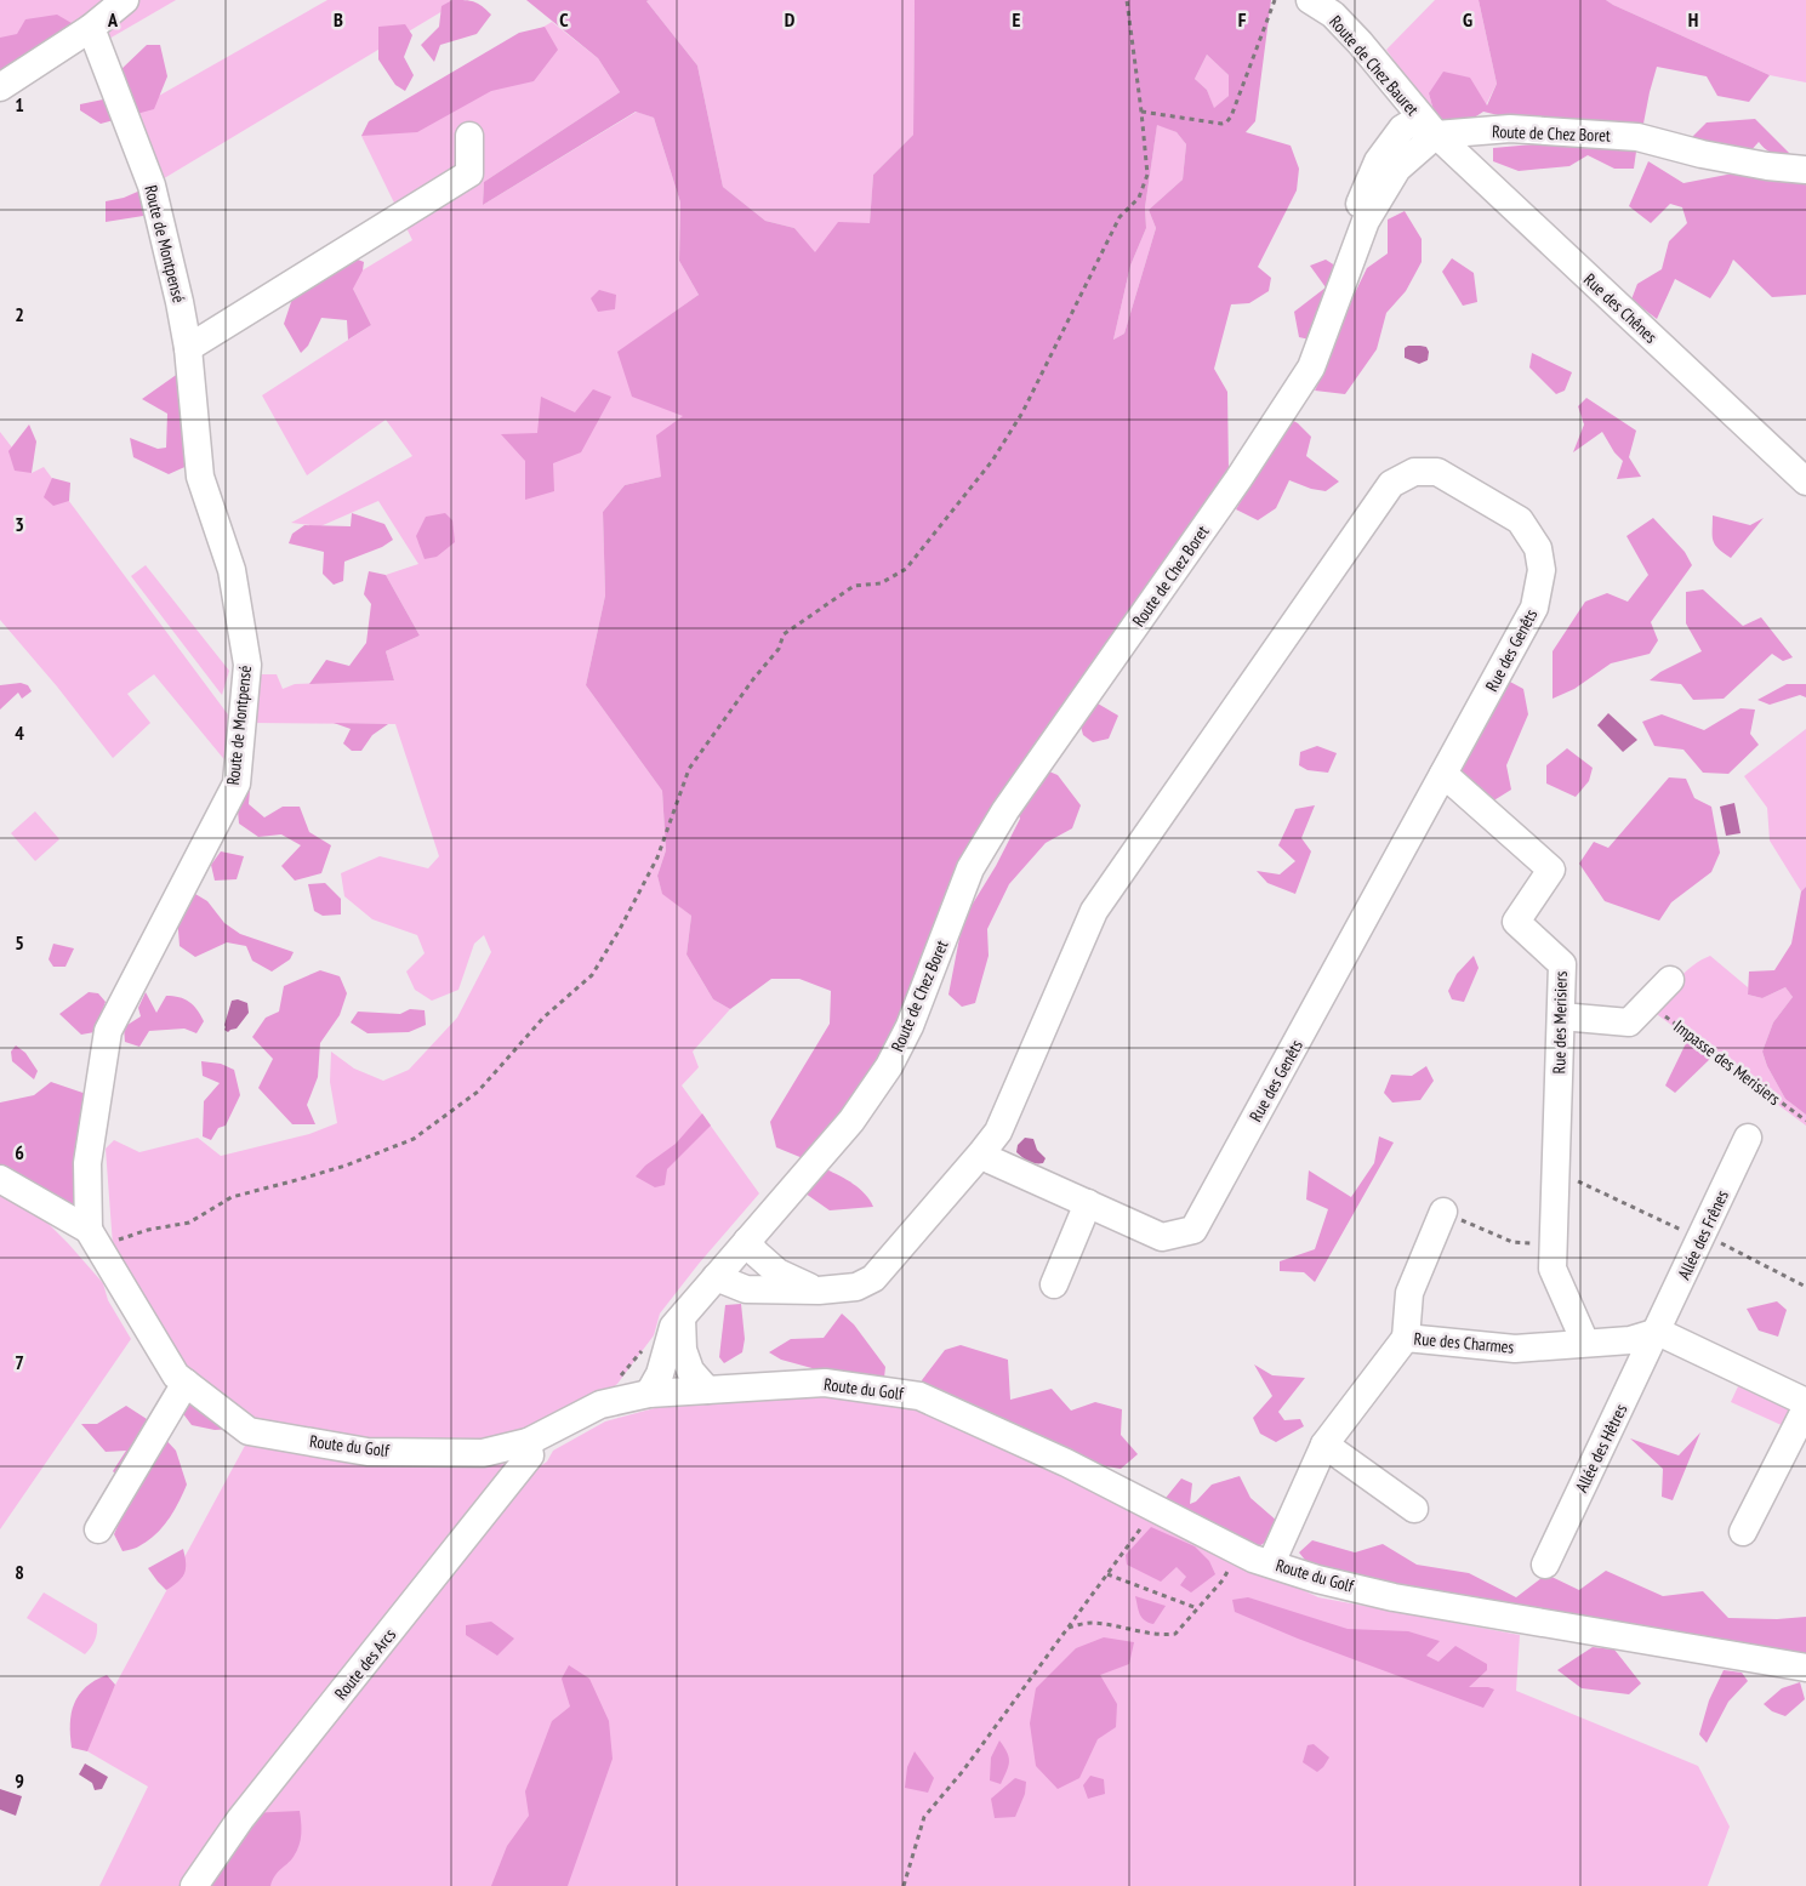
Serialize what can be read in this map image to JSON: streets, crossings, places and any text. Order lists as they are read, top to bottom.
{
  "streets": {
    "street": [
      "Route de Chez Bauret",
      "Route de Chez Boret",
      "Route de Montpensé",
      "Rue des Chênes",
      "Rue des Genêts",
      "Rue des Merisiers",
      "Allée des Frênes",
      "Rue des Charmes",
      "Route du Golf",
      "Allée des Hêtres",
      "Route des Arcs"
    ],
    "path": ["Impasse des Merisiers"]
  },
  "crossings": [
    ["Route de Chez Bauret", "Route de Chez Boret"],
    ["Route de Chez Bauret", "Rue des Chênes"],
    ["Route de Chez Boret", "Rue des Chênes"],
    ["Route de Chez Boret", "Rue des Genêts"],
    ["Route de Chez Boret", "Route du Golf"],
    ["Route de Montpensé", "Route du Golf"],
    ["Rue des Genêts", "Rue des Merisiers"],
    ["Rue des Merisiers", "Rue des Charmes"],
    ["Allée des Frênes", "Rue des Charmes"],
    ["Allée des Frênes", "Allée des Hêtres"],
    ["Rue des Charmes", "Route du Golf"],
    ["Rue des Charmes", "Allée des Hêtres"],
    ["Route du Golf", "Route des Arcs"]
  ],
  "grid": {
    "columns": [
      "A",
      "B",
      "C",
      "D",
      "E",
      "F",
      "G",
      "H"
    ],
    "rows": [
      "1",
      "2",
      "3",
      "4",
      "5",
      "6",
      "7",
      "8",
      "9"
    ]
  }
}
